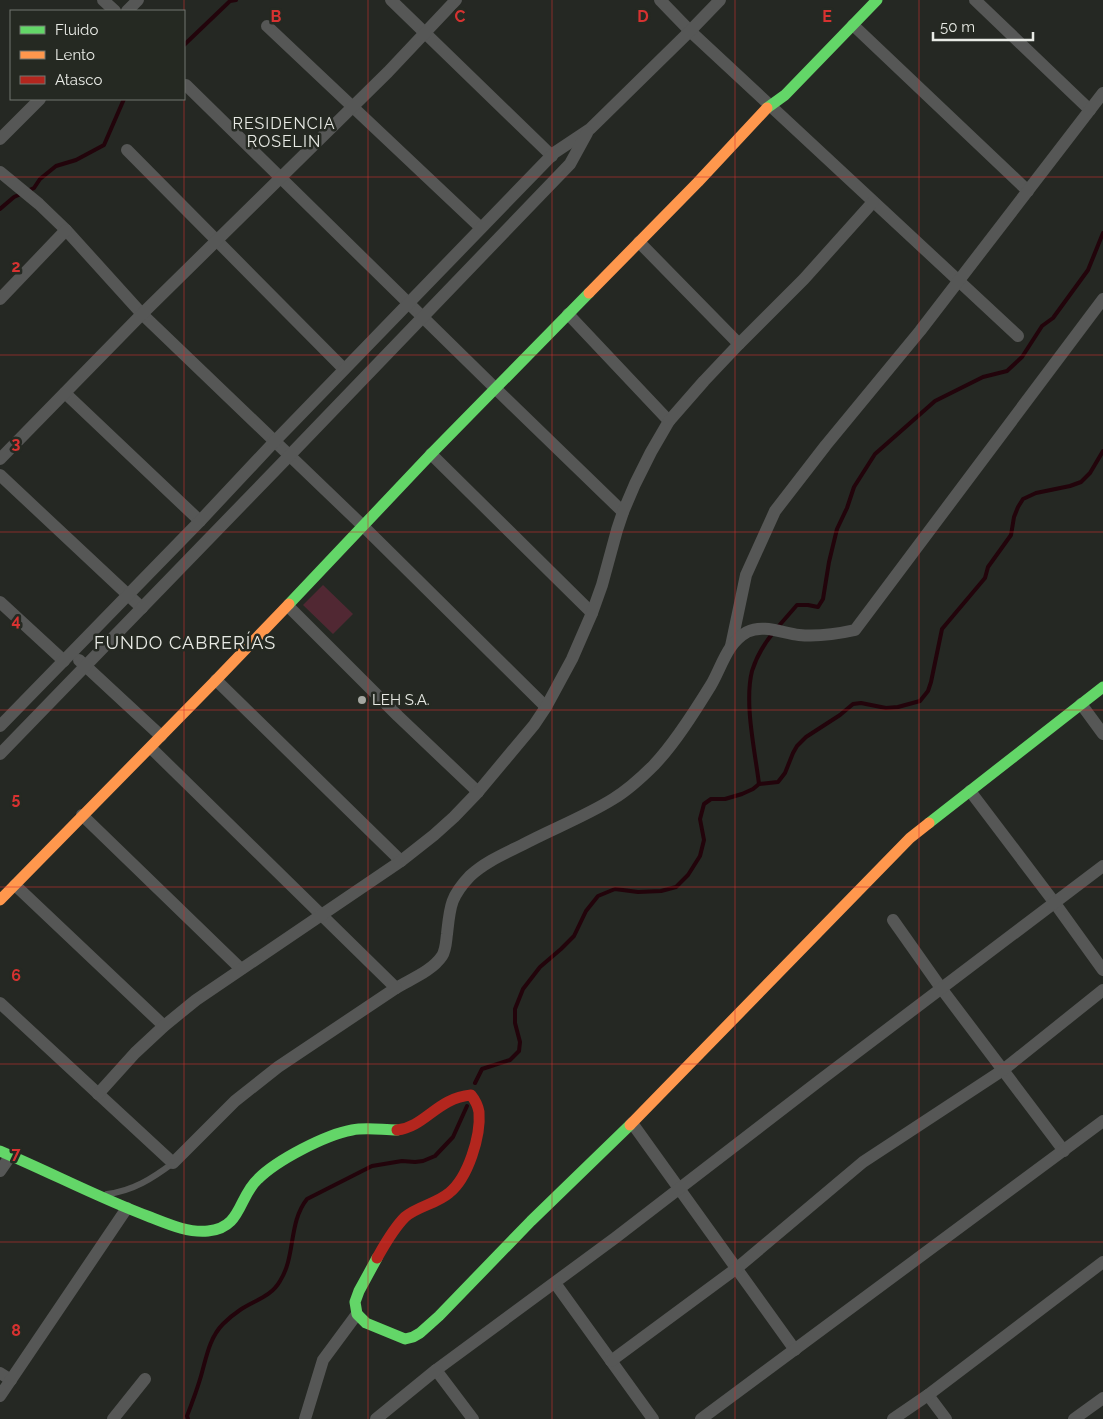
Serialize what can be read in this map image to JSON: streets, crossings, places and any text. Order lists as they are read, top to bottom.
{
  "districts": ["RESIDENCIA ROSELIN", "FUNDO CABRERÍAS"],
  "places": ["LEH S.A."],
  "legend": ["Fluido", "Lento", "Atasco"],
  "scale_bar": "50 m",
  "grid": {
    "columns": [
      "B",
      "C",
      "D",
      "E"
    ],
    "rows": [
      "2",
      "3",
      "4",
      "5",
      "6",
      "7",
      "8"
    ]
  }
}
